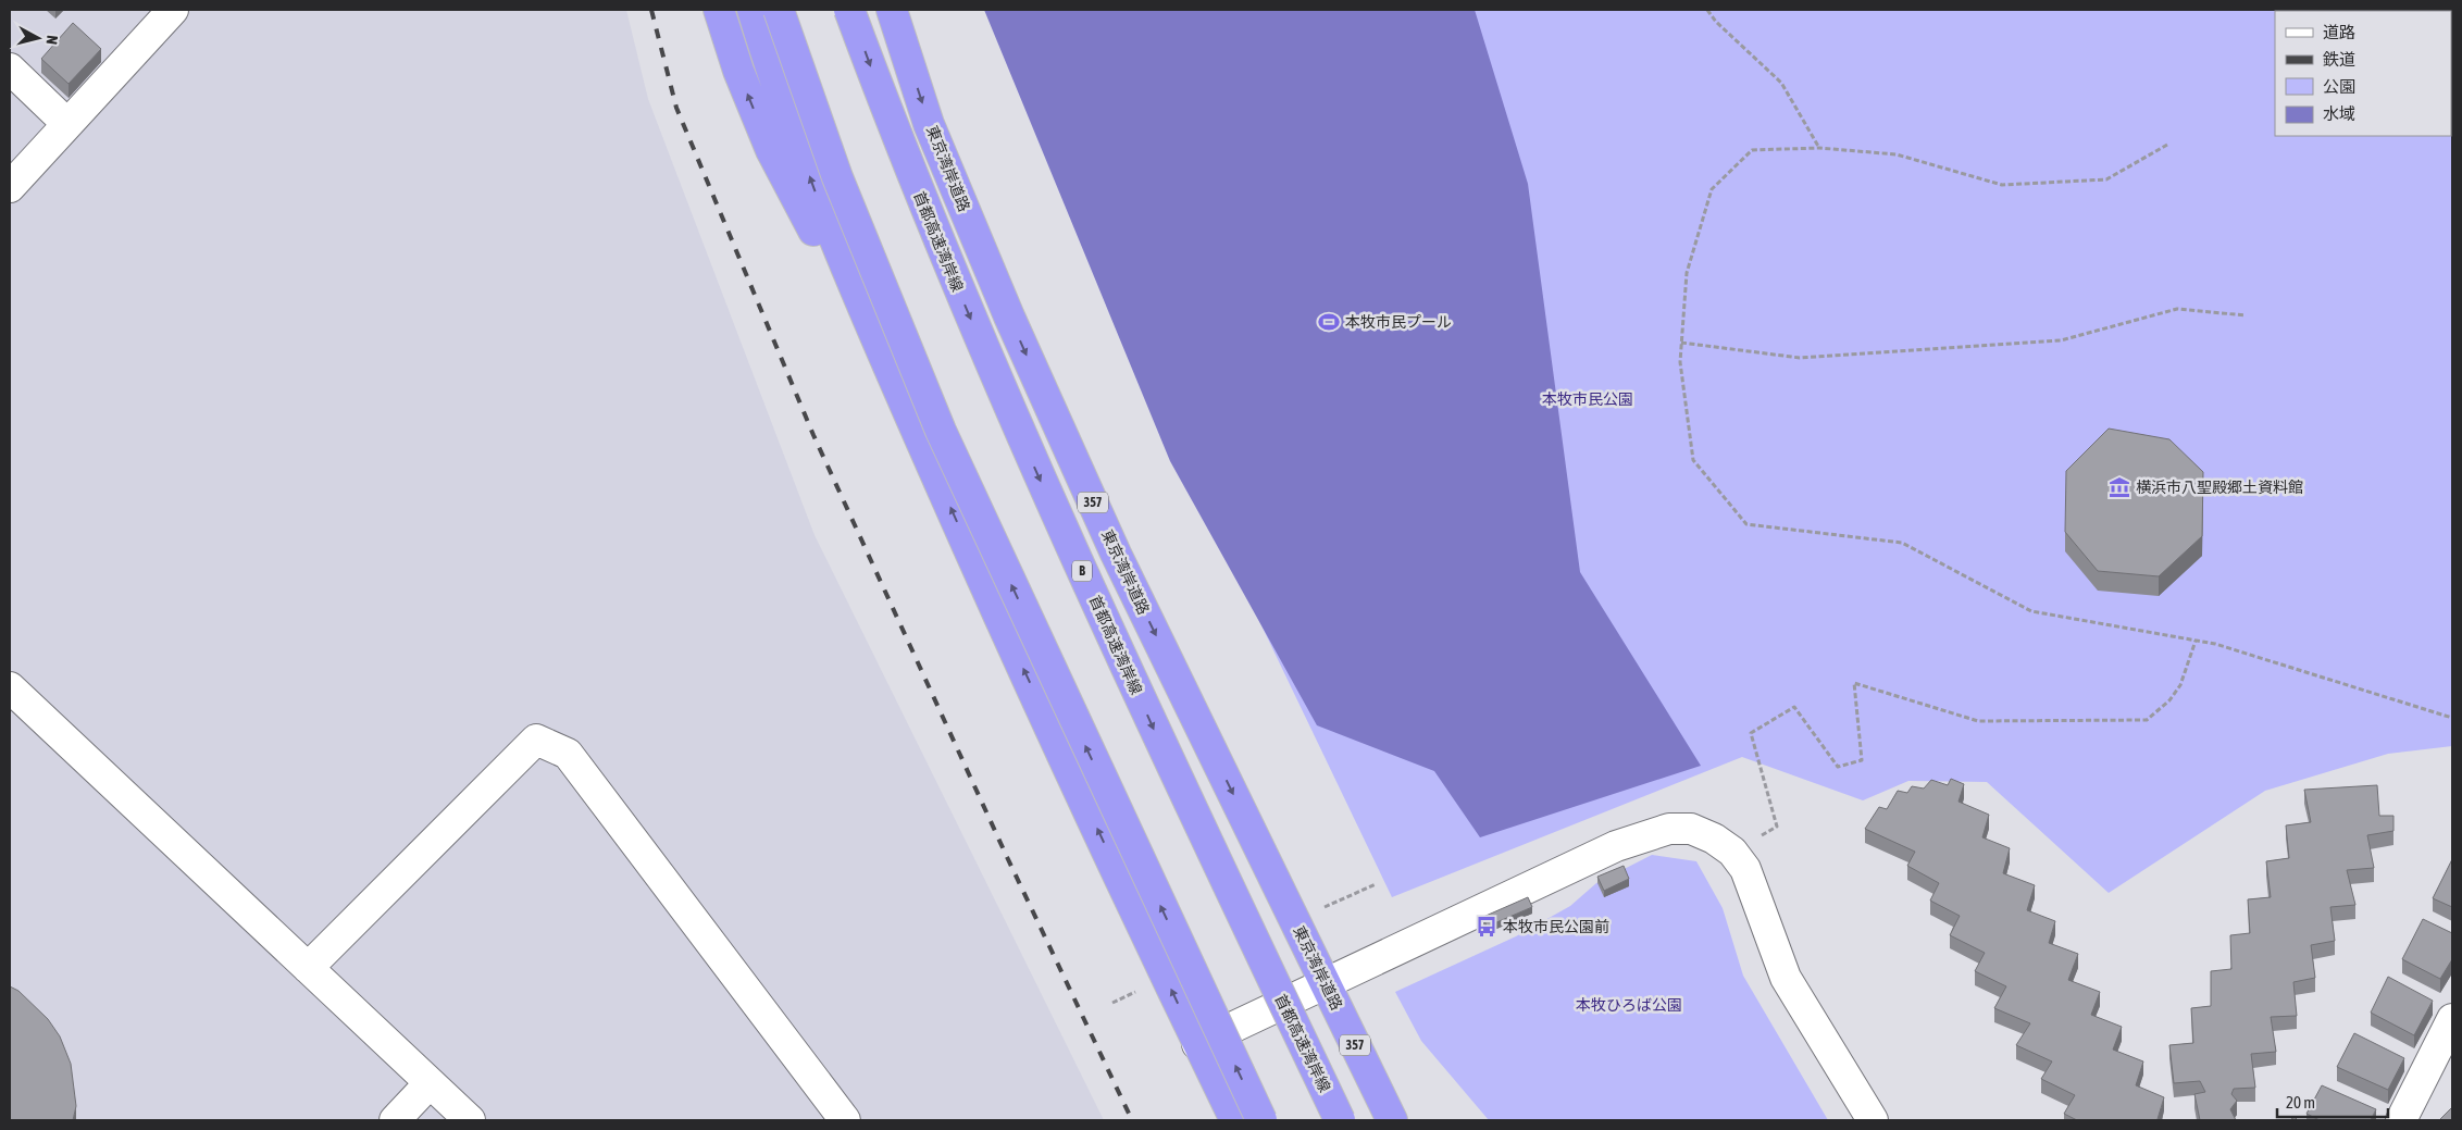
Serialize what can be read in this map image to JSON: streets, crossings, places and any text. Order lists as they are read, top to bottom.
{
  "streets": {
    "highway": [
      "東京湾岸道路",
      "首都高速湾岸線",
      "357",
      "B"
    ]
  },
  "parks": ["本牧市民公園", "本牧ひろば公園"],
  "places": {
    "sports": ["本牧市民プール"],
    "museum": ["横浜市八聖殿郷土資料館"],
    "bus stop": ["本牧市民公園前"]
  },
  "legend": [
    "道路",
    "鉄道",
    "公園",
    "水域"
  ],
  "scale_bar": "20 m",
  "north": "right"
}
